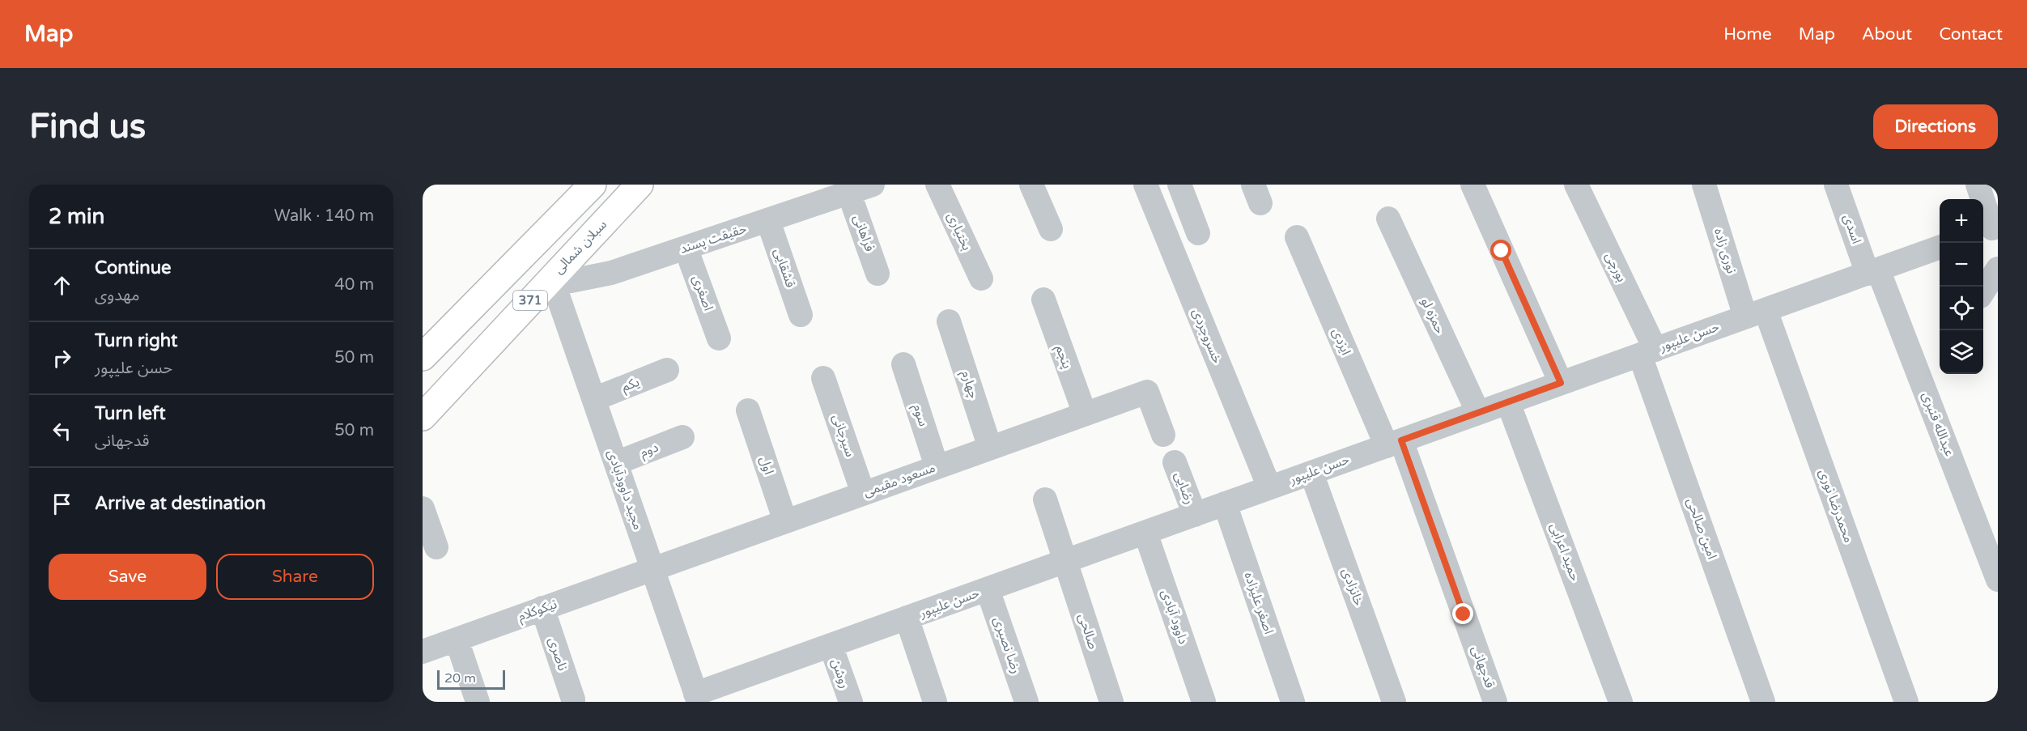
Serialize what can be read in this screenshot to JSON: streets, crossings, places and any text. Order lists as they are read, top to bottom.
{
  "streets": {
    "main road": ["سبلان شمالی", "371"],
    "street": [
      "اسدی",
      "بختیاری",
      "فراهانی",
      "حقیقت پسند",
      "نوری زاده",
      "بورچی",
      "قشقایی",
      "اصغری",
      "حمزه لو",
      "خسروجردی",
      "حسن علیپور",
      "ایزدی",
      "پنجم",
      "یکم",
      "چهارم",
      "سوم",
      "عبدالله قنبری",
      "سیرجانی",
      "دوم",
      "اول",
      "مسعود مقیمی",
      "رضایی",
      "مجید داوودآبادی",
      "محمدرضا نوری",
      "امین صالحی",
      "حمید اعرابی",
      "خانزادی",
      "اصغر علیزاده",
      "نیکوکلام",
      "داوود آبادی",
      "صالحی",
      "رضا نصیری",
      "ناصری",
      "قدجهانی",
      "روشن"
    ]
  },
  "crossings": [
    ["اسدی", "حسن علیپور"],
    ["اسدی", "عبدالله قنبری"],
    ["فراهانی", "حقیقت پسند"],
    ["حقیقت پسند", "سبلان شمالی"],
    ["حقیقت پسند", "قشقایی"],
    ["حقیقت پسند", "اصغری"],
    ["حقیقت پسند", "مجید داوودآبادی"],
    ["سبلان شمالی", "مجید داوودآبادی"],
    ["نوری زاده", "حسن علیپور"],
    ["نوری زاده", "محمدرضا نوری"],
    ["بورچی", "حسن علیپور"],
    ["بورچی", "امین صالحی"],
    ["حمزه لو", "حسن علیپور"],
    ["خسروجردی", "حسن علیپور"],
    ["حسن علیپور", "ایزدی"],
    ["حسن علیپور", "عبدالله قنبری"],
    ["حسن علیپور", "رضایی"],
    ["حسن علیپور", "مجید داوودآبادی"],
    ["حسن علیپور", "محمدرضا نوری"],
    ["حسن علیپور", "امین صالحی"],
    ["حسن علیپور", "حمید اعرابی"],
    ["حسن علیپور", "خانزادی"],
    ["حسن علیپور", "اصغر علیزاده"],
    ["حسن علیپور", "داوود آبادی"],
    ["حسن علیپور", "صالحی"],
    ["حسن علیپور", "رضا نصیری"],
    ["حسن علیپور", "قدجهانی"],
    ["حسن علیپور", "روشن"],
    ["ایزدی", "قدجهانی"],
    ["پنجم", "مسعود مقیمی"],
    ["یکم", "مجید داوودآبادی"],
    ["چهارم", "مسعود مقیمی"],
    ["سوم", "مسعود مقیمی"],
    ["سیرجانی", "مسعود مقیمی"],
    ["دوم", "مجید داوودآبادی"],
    ["اول", "مسعود مقیمی"],
    ["مسعود مقیمی", "مجید داوودآبادی"],
    ["مسعود مقیمی", "نیکوکلام"],
    ["مجید داوودآبادی", "نیکوکلام"],
    ["نیکوکلام", "ناصری"]
  ],
  "scale_bar": "20 m",
  "page": {
    "header": "Map",
    "nav": [
      "Home",
      "Map",
      "About",
      "Contact"
    ],
    "buttons": [
      "Directions",
      ["Save", "Share"]
    ],
    "title": "Find us",
    "heading": ["2 min", "Walk · 140 m"],
    "map_buttons": ["+", "−"],
    "list": [
      ["Continue", "مهدوی", "40 m"],
      ["Turn right", "حسن علیپور", "50 m"],
      ["Turn left", "قدجهانی", "50 m"],
      "Arrive at destination"
    ],
    "scale": "20 m"
  }
}
